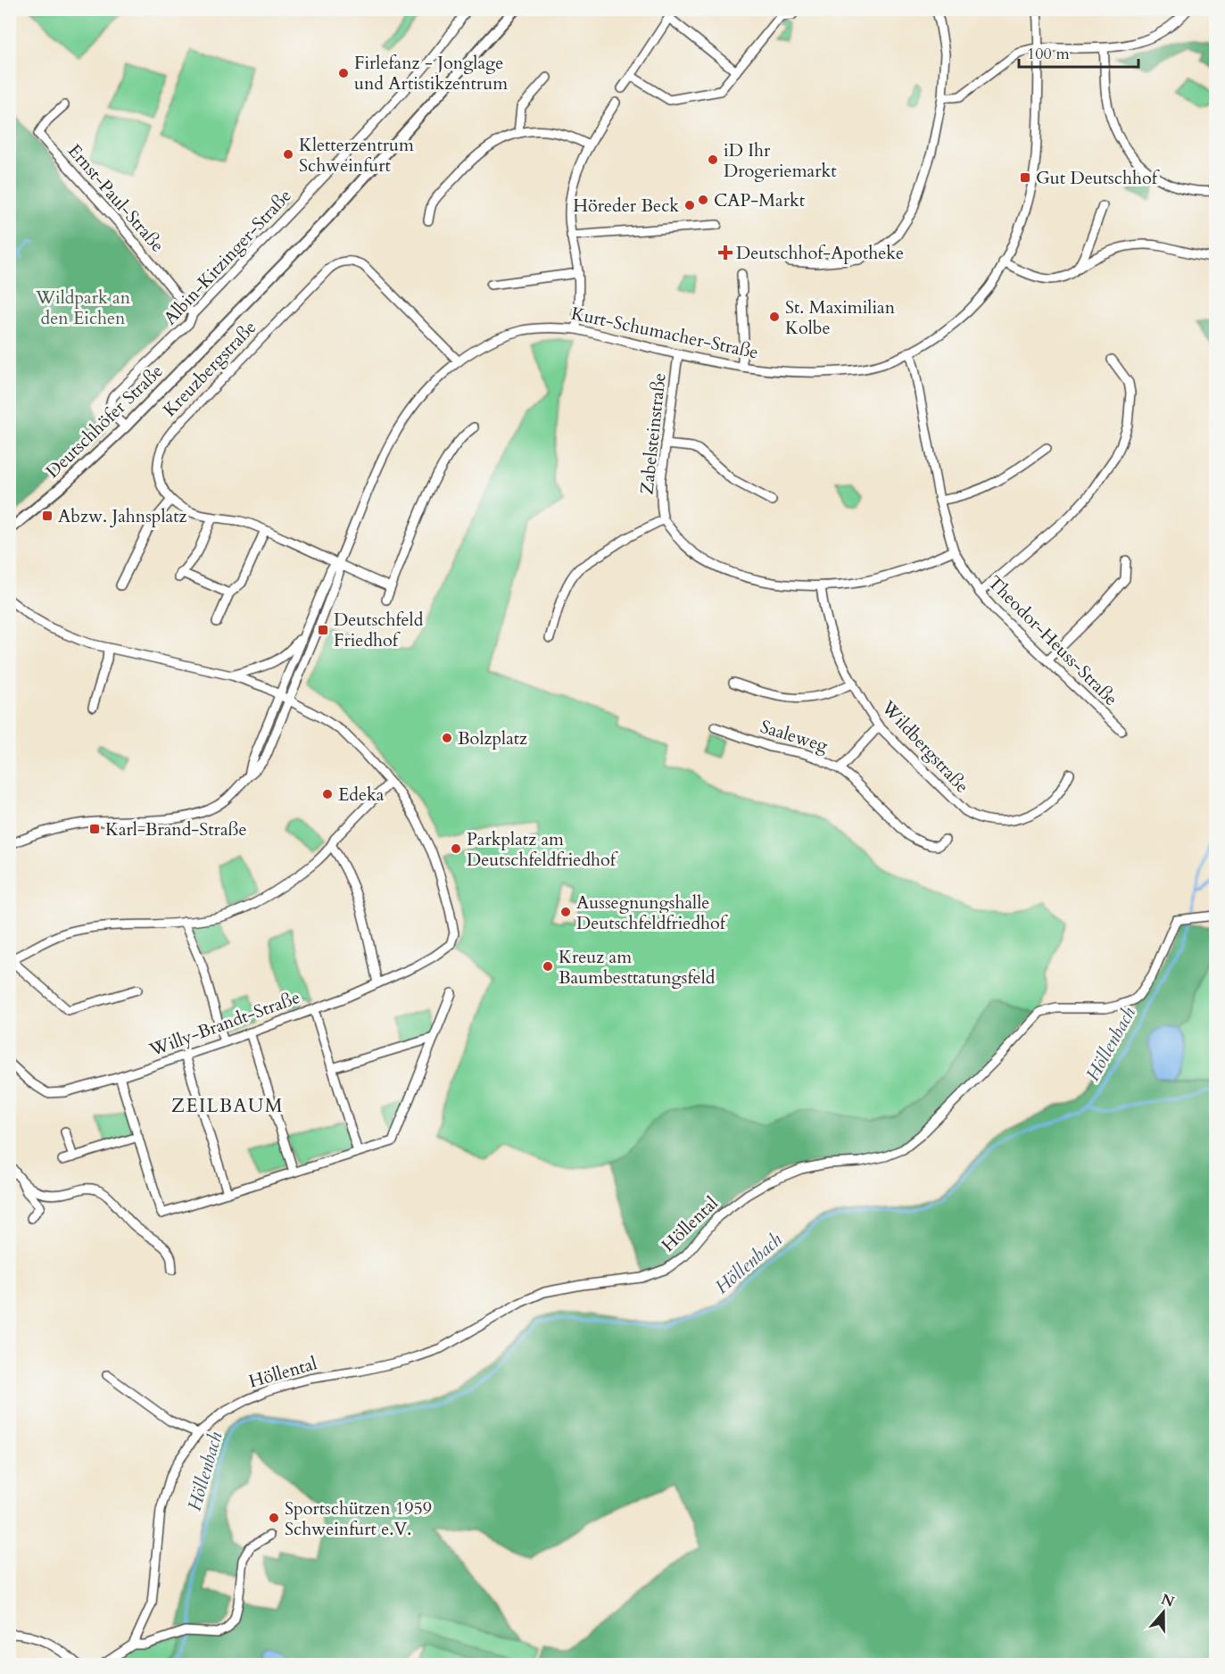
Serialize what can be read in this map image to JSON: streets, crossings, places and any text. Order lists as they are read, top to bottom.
{
  "streets": {
    "main road": ["Deutschhöfer Straße"],
    "street": [
      "Ernst-Paul-Straße",
      "Albin-Kitzinger-Straße",
      "Kurt-Schumacher-Straße",
      "Kreuzbergstraße",
      "Zabelsteinstraße",
      "Theodor-Heuss-Straße",
      "Saaleweg",
      "Wildbergstraße",
      "Willy-Brandt-Straße",
      "Höllental"
    ]
  },
  "crossings": [
    ["Ernst-Paul-Straße", "Albin-Kitzinger-Straße"],
    ["Albin-Kitzinger-Straße", "Deutschhöfer Straße"],
    ["Kurt-Schumacher-Straße", "Kreuzbergstraße"],
    ["Kurt-Schumacher-Straße", "Zabelsteinstraße"],
    ["Kurt-Schumacher-Straße", "Theodor-Heuss-Straße"],
    ["Zabelsteinstraße", "Theodor-Heuss-Straße"],
    ["Zabelsteinstraße", "Wildbergstraße"],
    ["Saaleweg", "Wildbergstraße"]
  ],
  "districts": ["ZEILBAUM"],
  "water": ["Höllenbach"],
  "parks": ["Wildpark an den Eichen"],
  "places": {
    "other": [
      "Firlefanz - Jonglage und Artistikzentrum",
      "Kletterzentrum Schweinfurt",
      "iD Ihr Drogeriemarkt",
      "CAP-Markt",
      "Höreder Beck",
      "St. Maximilian Kolbe",
      "Bolzplatz",
      "Edeka",
      "Parkplatz am Deutschfeldfriedhof",
      "Aussegnungshalle Deutschfeldfriedhof",
      "Kreuz am Baumbesttatungsfeld",
      "Sportschützen 1959 Schweinfurt e.V."
    ],
    "transit": [
      "Gut Deutschhof",
      "Abzw. Jahnsplatz",
      "Deutschfeld Friedhof",
      "Karl-Brand-Straße"
    ],
    "health": ["Deutschhof-Apotheke"]
  },
  "scale_bar": "100 m",
  "north": "top"
}
